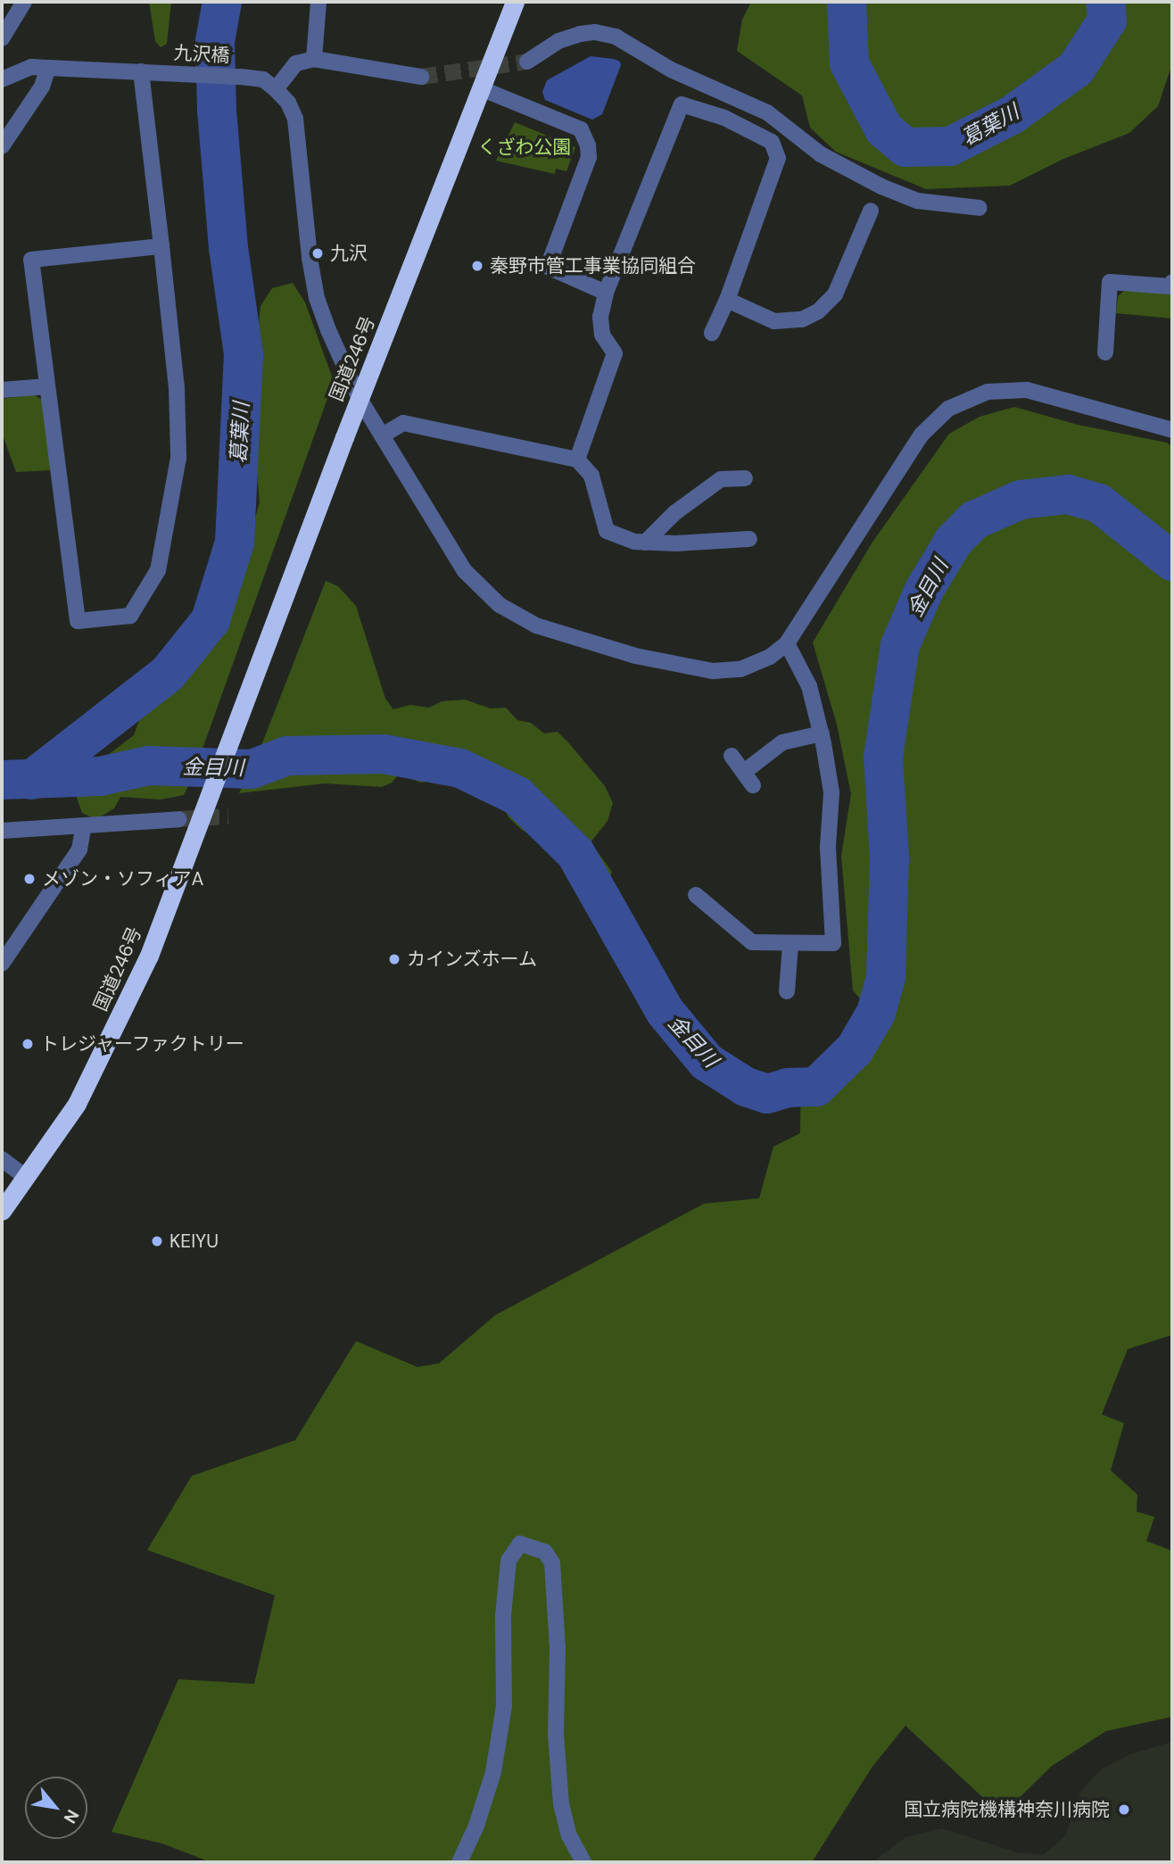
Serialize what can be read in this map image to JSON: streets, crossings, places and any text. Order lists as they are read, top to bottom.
{
  "streets": {
    "highway": ["国道246号"],
    "street": ["九沢橋"]
  },
  "water": ["葛葉川", "金目川"],
  "parks": ["くざわ公園"],
  "places": [
    "九沢",
    "秦野市管工事業協同組合",
    "メゾン・ソフィアA",
    "カインズホーム",
    "トレジャーファクトリー",
    "KEIYU",
    "国立病院機構神奈川病院"
  ],
  "north": "bottom right"
}
